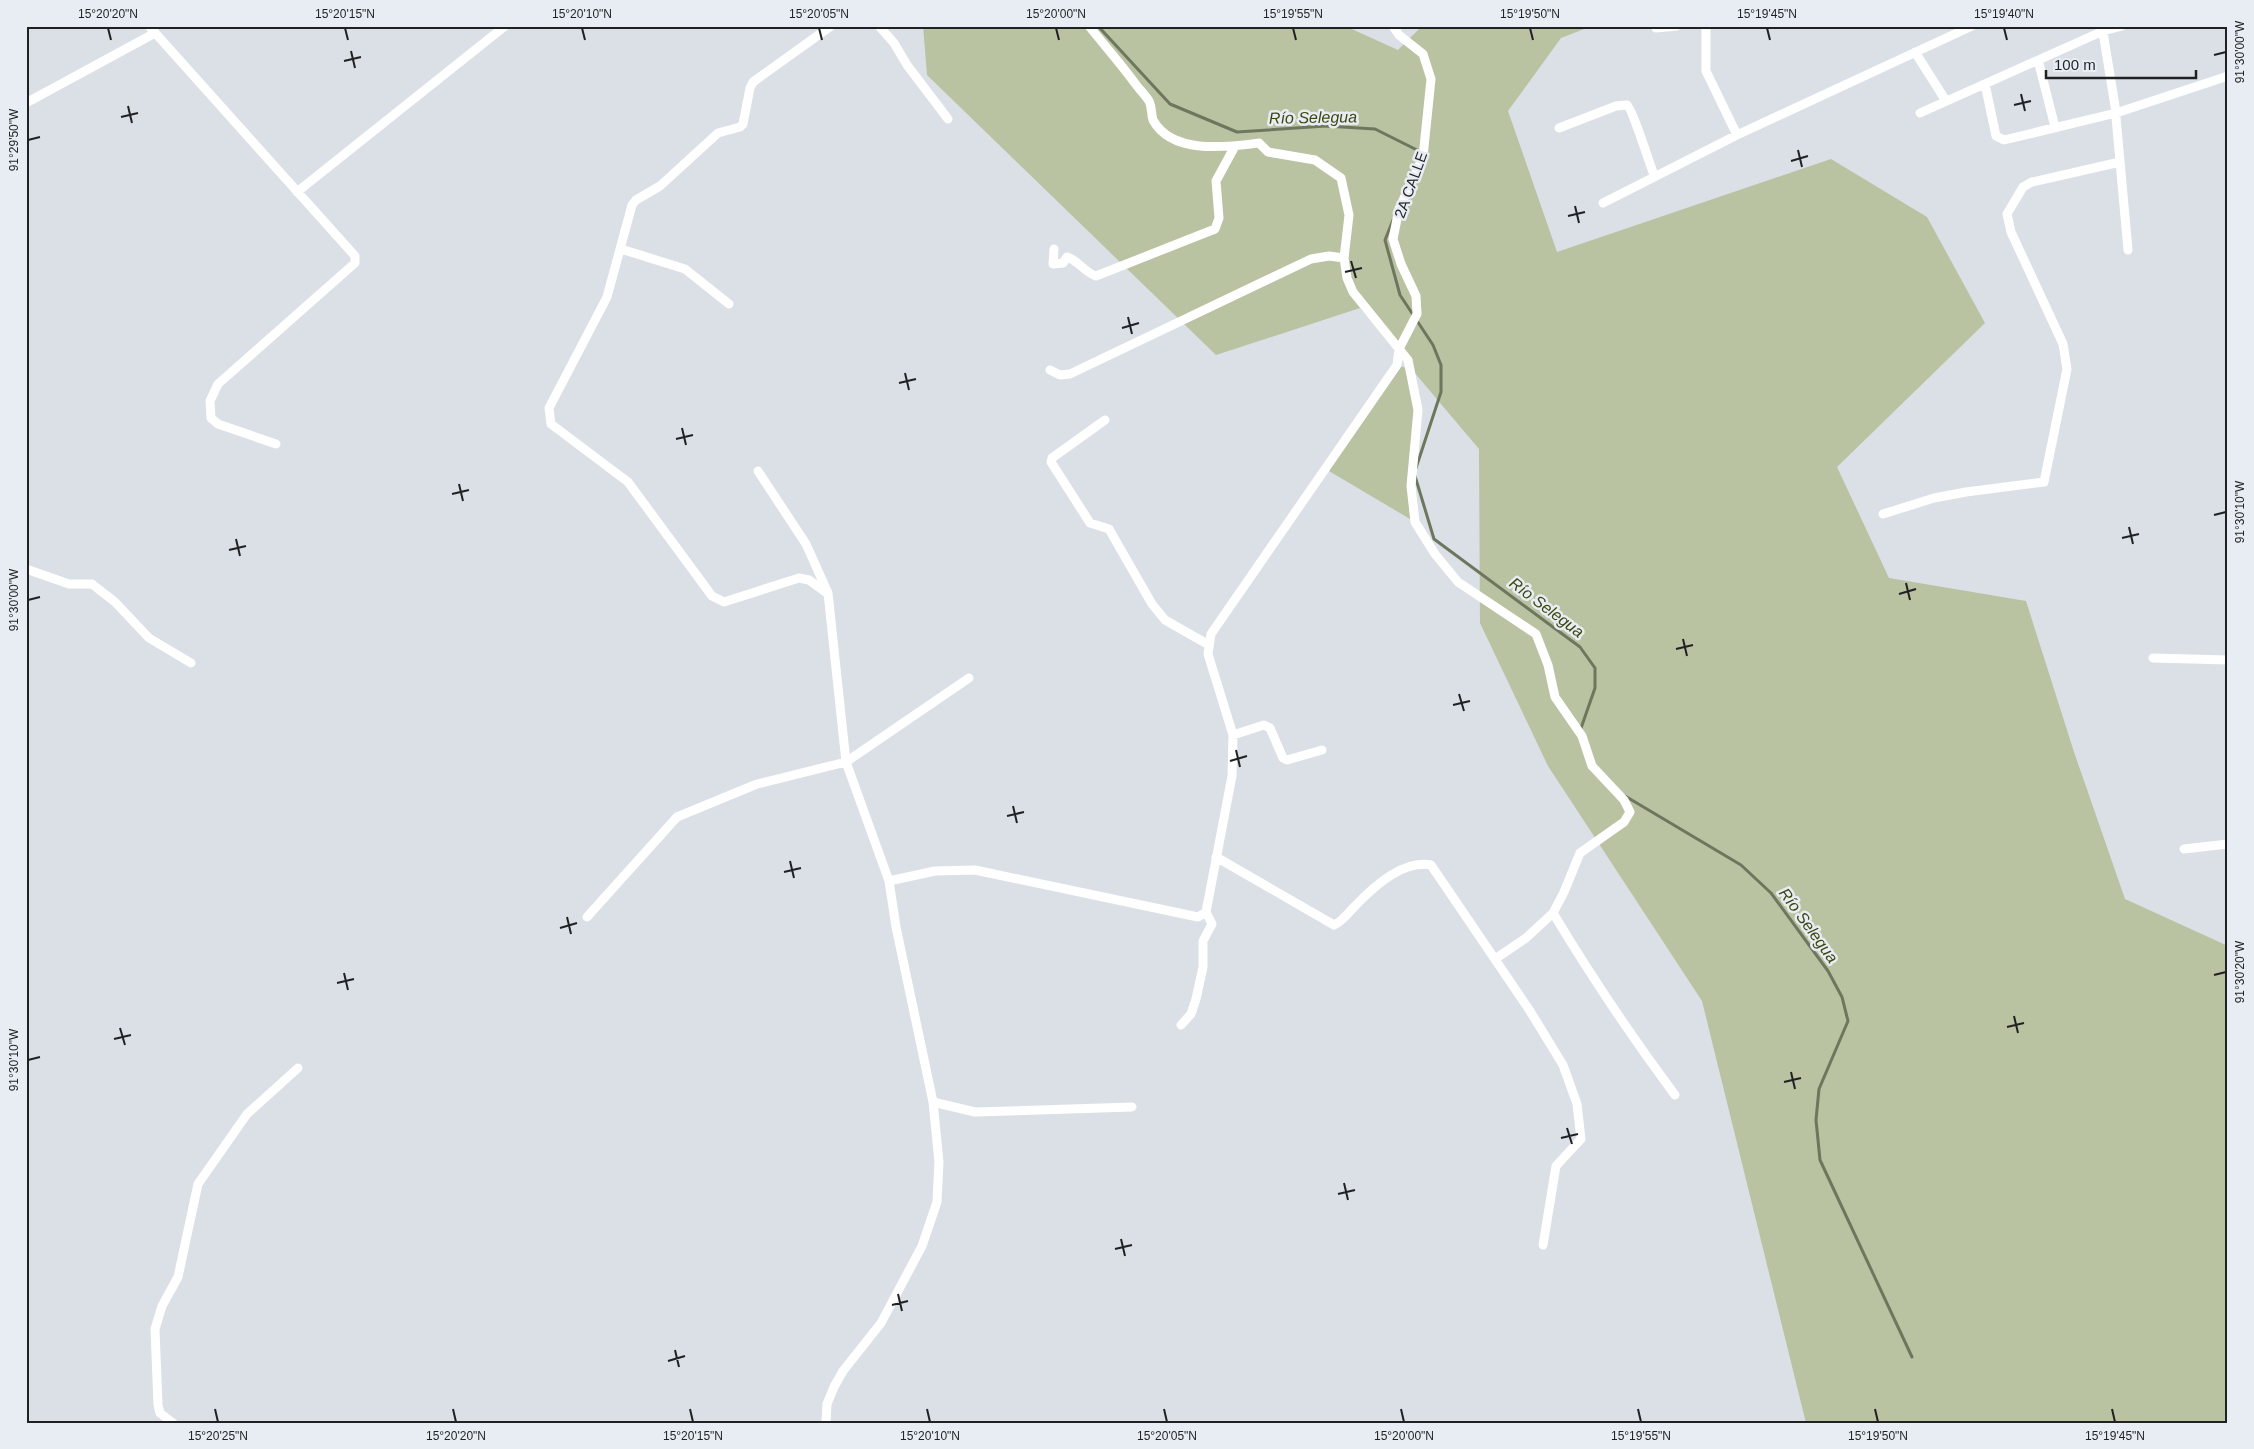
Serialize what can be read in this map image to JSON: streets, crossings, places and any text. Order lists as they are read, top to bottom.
{
  "streets": {
    "street": ["2A CALLE"]
  },
  "water": ["Río Selegua"],
  "scale_bar": "100 m",
  "coordinates": [
    "15°20'20\"N",
    "15°20'15\"N",
    "15°20'10\"N",
    "15°20'05\"N",
    "15°20'00\"N",
    "15°19'55\"N",
    "15°19'50\"N",
    "15°19'45\"N",
    "15°19'40\"N",
    "91°30'00\"W",
    "91°29'50\"W",
    "91°30'10\"W",
    "91°30'20\"W",
    "15°20'25\"N"
  ]
}
